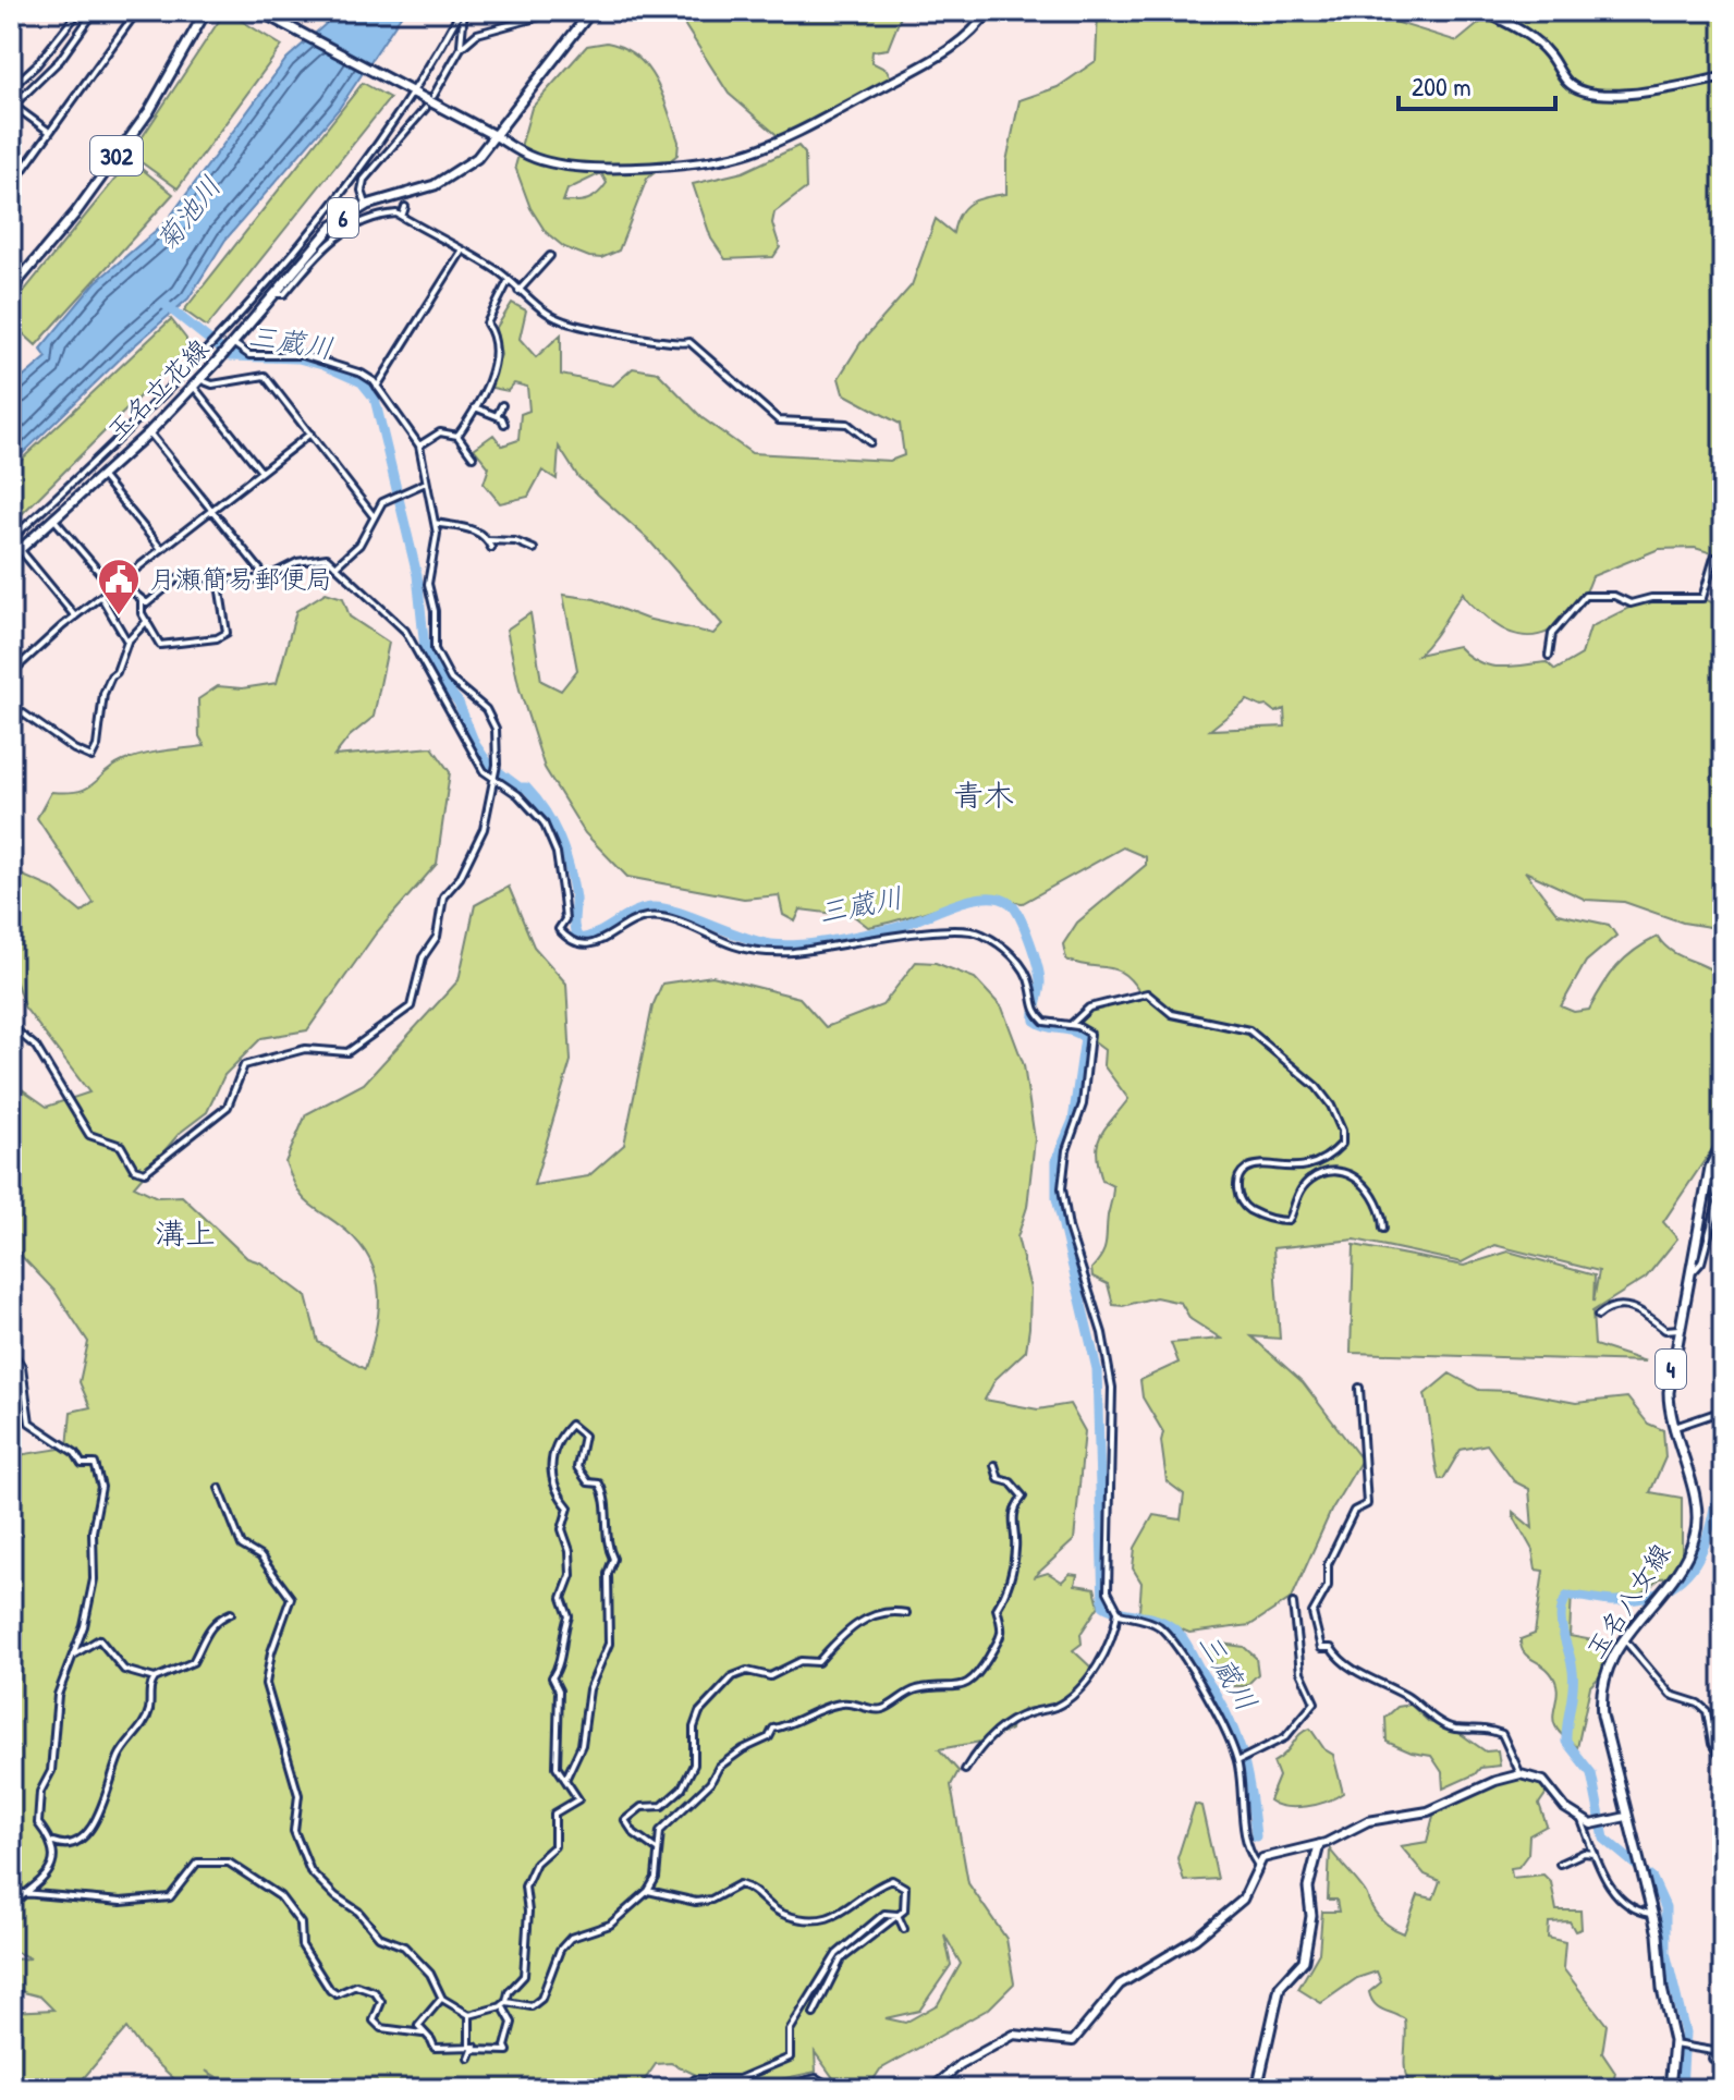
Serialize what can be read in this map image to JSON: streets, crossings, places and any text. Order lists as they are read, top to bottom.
{
  "streets": {
    "main road": [
      "302",
      "6",
      "玉名立花線",
      "4",
      "玉名八女線"
    ]
  },
  "districts": ["青木", "溝上"],
  "water": ["菊池川", "三蔵川"],
  "places": {
    "public building": ["月瀬簡易郵便局"]
  },
  "scale_bar": "200 m"
}
